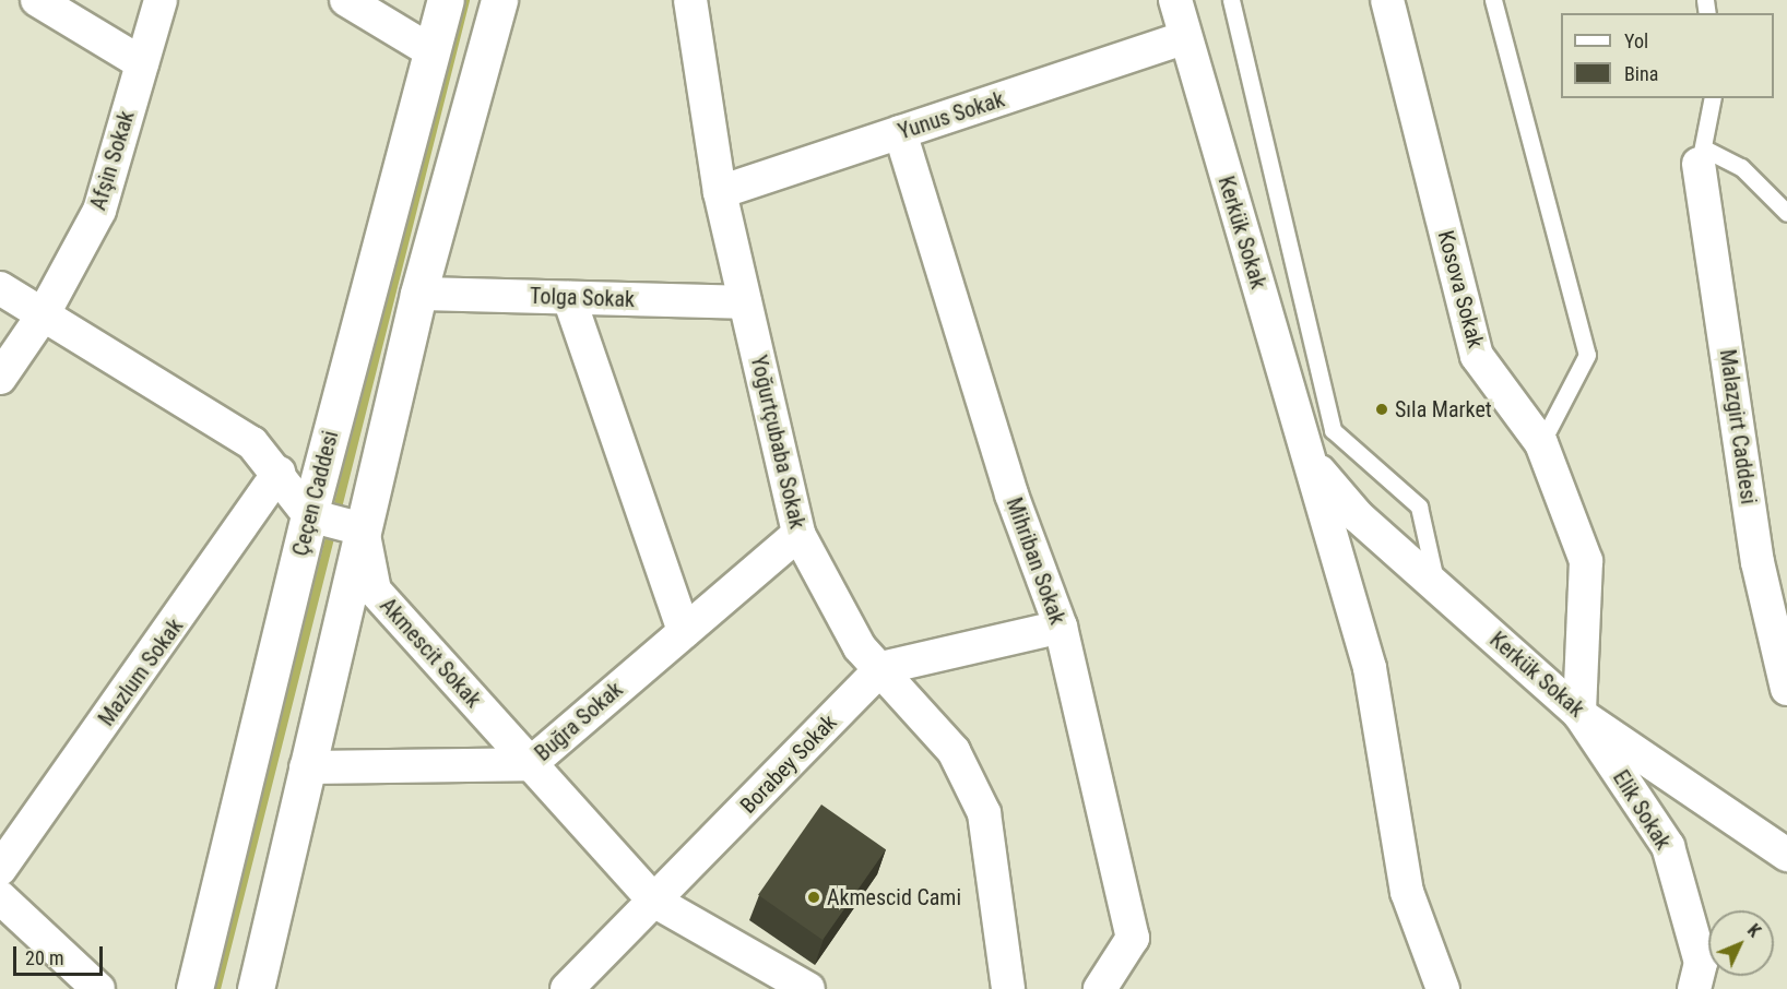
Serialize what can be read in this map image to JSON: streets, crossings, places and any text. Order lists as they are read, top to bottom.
{
  "streets": {
    "street": [
      "Yunus Sokak",
      "Afşin Sokak",
      "Kerkük Sokak",
      "Kosova Sokak",
      "Tolga Sokak",
      "Malazgirt Caddesi",
      "Yoğurtçubaba Sokak",
      "Çeçen Caddesi",
      "Mihriban Sokak",
      "Akmescit Sokak",
      "Mazlum Sokak",
      "Buğra Sokak",
      "Borabey Sokak",
      "Elik Sokak"
    ]
  },
  "crossings": [
    ["Yunus Sokak", "Kerkük Sokak"],
    ["Yunus Sokak", "Yoğurtçubaba Sokak"],
    ["Yunus Sokak", "Mihriban Sokak"],
    ["Kerkük Sokak", "Kosova Sokak"],
    ["Kerkük Sokak", "Elik Sokak"],
    ["Kosova Sokak", "Elik Sokak"],
    ["Tolga Sokak", "Yoğurtçubaba Sokak"],
    ["Yoğurtçubaba Sokak", "Buğra Sokak"],
    ["Yoğurtçubaba Sokak", "Borabey Sokak"],
    ["Akmescit Sokak", "Buğra Sokak"],
    ["Akmescit Sokak", "Borabey Sokak"]
  ],
  "places": ["Sıla Market", "Akmescid Cami"],
  "legend": ["Yol", "Bina"],
  "scale_bar": "20 m",
  "north": "top right"
}
